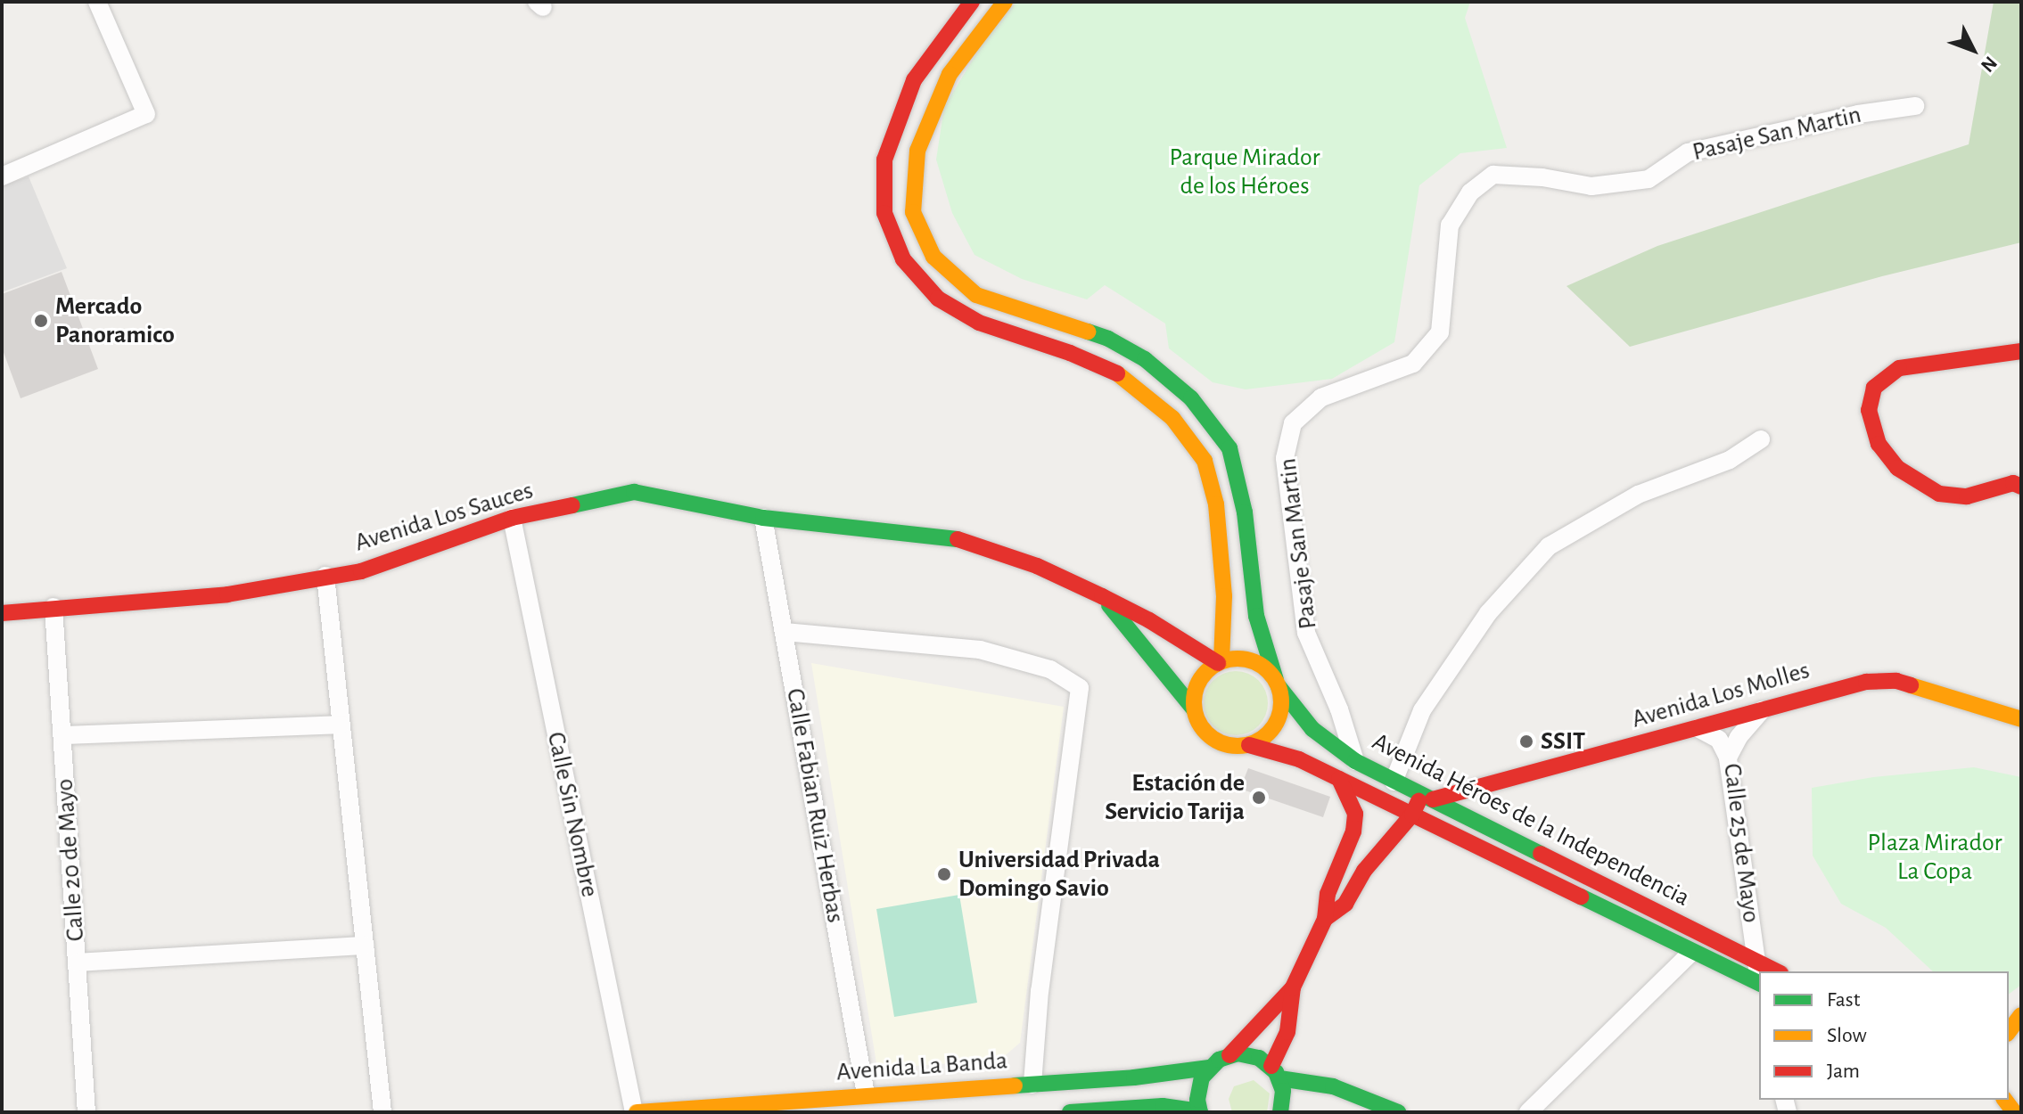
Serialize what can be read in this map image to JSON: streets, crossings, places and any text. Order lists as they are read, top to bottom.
{
  "streets": {
    "street": [
      "Pasaje San Martin",
      "Avenida Los Sauces",
      "Avenida Los Molles",
      "Calle Fabian Ruiz Herbas",
      "Calle Sin Nombre",
      "Avenida Héroes de la Independencia",
      "Calle 25 de Mayo",
      "Calle 20 de Mayo",
      "Avenida La Banda"
    ]
  },
  "crossings": [
    ["Pasaje San Martin", "Avenida Héroes de la Independencia"],
    ["Avenida Los Sauces", "Calle Fabian Ruiz Herbas"],
    ["Avenida Los Sauces", "Calle Sin Nombre"],
    ["Avenida Los Sauces", "Avenida Héroes de la Independencia"],
    ["Avenida Los Sauces", "Calle 20 de Mayo"],
    ["Avenida Los Molles", "Avenida Héroes de la Independencia"],
    ["Avenida Los Molles", "Calle 25 de Mayo"],
    ["Calle Fabian Ruiz Herbas", "Avenida La Banda"],
    ["Calle Sin Nombre", "Avenida La Banda"],
    ["Avenida Héroes de la Independencia", "Calle 25 de Mayo"]
  ],
  "parks": ["Parque Mirador de los Héroes", "Plaza Mirador La Copa"],
  "places": [
    "Mercado Panoramico",
    "SSIT",
    "Estación de Servicio Tarija",
    "Universidad Privada Domingo Savio"
  ],
  "legend": ["Fast", "Slow", "Jam"],
  "north": "bottom right"
}
